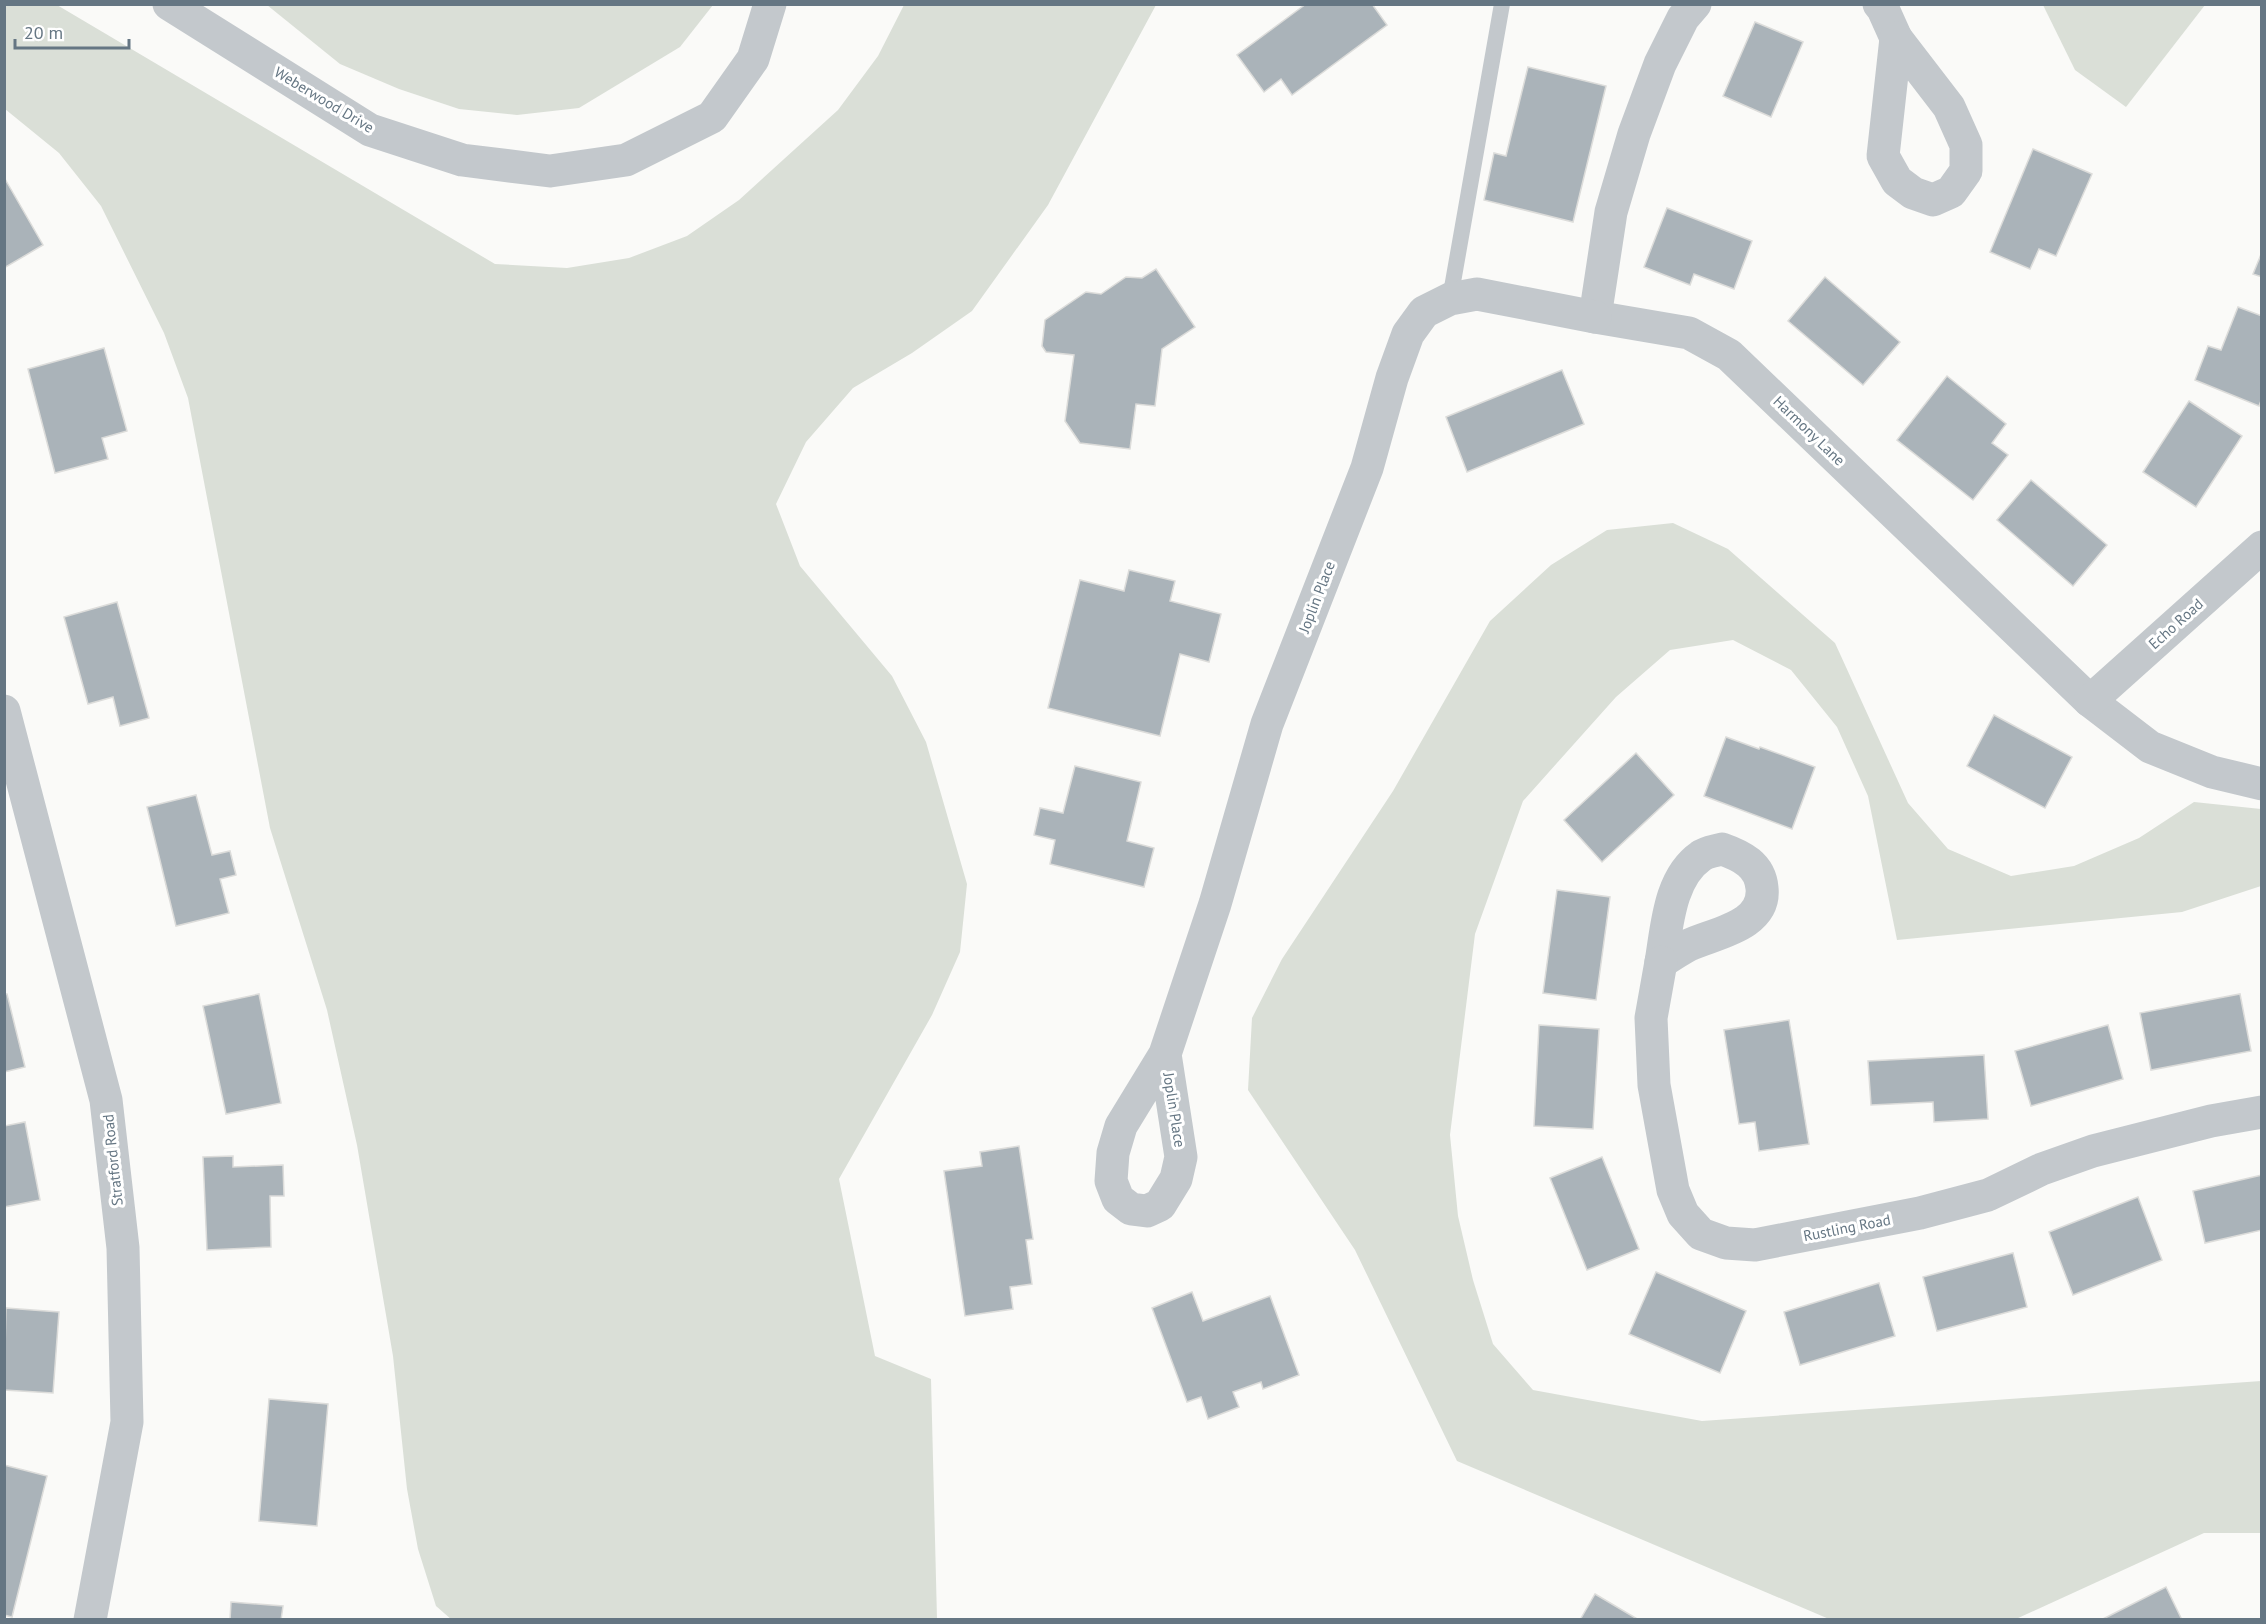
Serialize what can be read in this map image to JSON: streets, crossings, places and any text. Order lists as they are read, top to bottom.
{
  "streets": {
    "street": [
      "Weberwood Drive",
      "Harmony Lane",
      "Joplin Place",
      "Echo Road",
      "Stratford Road",
      "Rustling Road"
    ]
  },
  "crossings": [
    ["Harmony Lane", "Joplin Place"],
    ["Harmony Lane", "Echo Road"]
  ],
  "scale_bar": "20 m"
}
